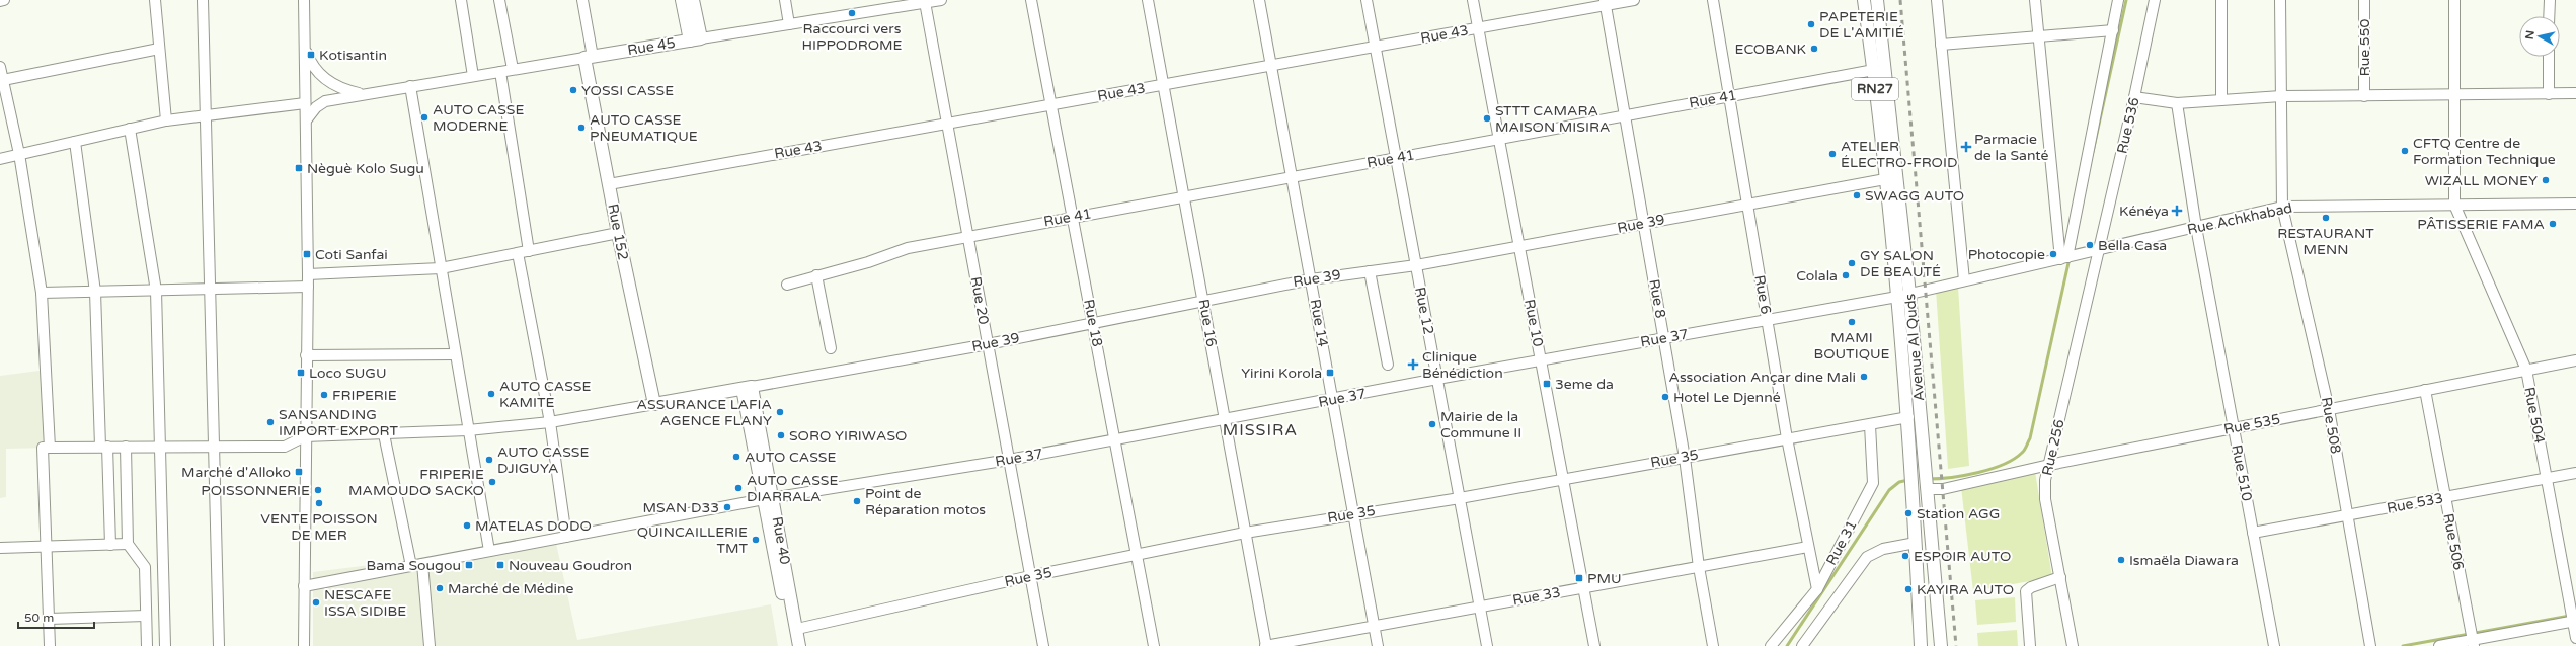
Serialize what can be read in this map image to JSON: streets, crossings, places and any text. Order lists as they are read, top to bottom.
{
  "streets": {
    "main road": [
      "Rue 45",
      "RN27",
      "Rue 152",
      "Avenue Al Quds",
      "Rue 40"
    ],
    "street": [
      "Rue 43",
      "Rue 550",
      "Rue 41",
      "Rue 536",
      "Rue Achkhabad",
      "Rue 39",
      "Rue 6",
      "Rue 8",
      "Rue 20",
      "Rue 12",
      "Rue 18",
      "Rue 16",
      "Rue 14",
      "Rue 10",
      "Rue 37",
      "Rue 504",
      "Rue 535",
      "Rue 508",
      "Rue 256",
      "Rue 35",
      "Rue 510",
      "Rue 533",
      "Rue 506",
      "Rue 31",
      "Rue 33"
    ]
  },
  "crossings": [
    ["Rue 43", "Rue 152"],
    ["Rue 43", "Rue 8"],
    ["Rue 43", "Rue 20"],
    ["Rue 43", "Rue 12"],
    ["Rue 43", "Rue 18"],
    ["Rue 43", "Rue 16"],
    ["Rue 43", "Rue 14"],
    ["Rue 43", "Rue 10"],
    ["Rue 45", "Rue 152"],
    ["Rue 45", "Rue 20"],
    ["Rue 41", "Rue 6"],
    ["Rue 41", "Rue 8"],
    ["Rue 41", "Rue 20"],
    ["Rue 41", "Rue 12"],
    ["Rue 41", "Rue 18"],
    ["Rue 41", "Rue 16"],
    ["Rue 41", "Rue 14"],
    ["Rue 41", "Rue 10"],
    ["Rue 41", "Avenue Al Quds"],
    ["Rue 536", "Rue Achkhabad"],
    ["Rue 536", "Rue 256"],
    ["Rue Achkhabad", "Rue 37"],
    ["Rue Achkhabad", "Avenue Al Quds"],
    ["Rue Achkhabad", "Rue 504"],
    ["Rue Achkhabad", "Rue 508"],
    ["Rue Achkhabad", "Rue 256"],
    ["Rue Achkhabad", "Rue 510"],
    ["Rue 39", "Rue 6"],
    ["Rue 39", "Rue 8"],
    ["Rue 39", "Rue 20"],
    ["Rue 39", "Rue 12"],
    ["Rue 39", "Rue 18"],
    ["Rue 39", "Rue 16"],
    ["Rue 39", "Rue 14"],
    ["Rue 39", "Rue 10"],
    ["Rue 39", "Avenue Al Quds"],
    ["Rue 39", "Rue 40"],
    ["Rue 6", "Rue 37"],
    ["Rue 6", "Rue 35"],
    ["Rue 6", "Rue 31"],
    ["Rue 6", "Rue 33"],
    ["Rue 8", "Rue 37"],
    ["Rue 8", "Rue 35"],
    ["Rue 8", "Rue 33"],
    ["Rue 20", "Rue 37"],
    ["Rue 20", "Rue 35"],
    ["Rue 12", "Rue 37"],
    ["Rue 12", "Rue 35"],
    ["Rue 12", "Rue 33"],
    ["Rue 18", "Rue 37"],
    ["Rue 18", "Rue 35"],
    ["Rue 16", "Rue 37"],
    ["Rue 16", "Rue 35"],
    ["Rue 16", "Rue 33"],
    ["Rue 14", "Rue 37"],
    ["Rue 14", "Rue 35"],
    ["Rue 14", "Rue 33"],
    ["Rue 10", "Rue 37"],
    ["Rue 10", "Rue 35"],
    ["Rue 10", "Rue 33"],
    ["Rue 37", "Avenue Al Quds"],
    ["Rue 37", "Rue 40"],
    ["Avenue Al Quds", "Rue 535"],
    ["Avenue Al Quds", "Rue 35"],
    ["Rue 504", "Rue 535"],
    ["Rue 504", "Rue 533"],
    ["Rue 535", "Rue 508"],
    ["Rue 535", "Rue 256"],
    ["Rue 535", "Rue 510"],
    ["Rue 535", "Rue 506"],
    ["Rue 508", "Rue 533"],
    ["Rue 35", "Rue 40"],
    ["Rue 35", "Rue 31"],
    ["Rue 510", "Rue 533"],
    ["Rue 533", "Rue 506"]
  ],
  "districts": ["MISSIRA"],
  "places": {
    "other": [
      "Raccourci vers HIPPODROME",
      "PAPETERIE DE L'AMITIÉ",
      "ECOBANK",
      "YOSSI CASSE",
      "AUTO CASSE MODERNE",
      "STTT CAMARA MAISON MISIRA",
      "AUTO CASSE PNEUMATIQUE",
      "CFTQ Centre de Formation Technique",
      "ATELIER ÉLECTRO-FROID",
      "WIZALL MONEY",
      "SWAGG AUTO",
      "RESTAURANT MENN",
      "PÂTISSERIE FAMA",
      "Bella Casa",
      "Photocopie",
      "GY SALON DE BEAUTÉ",
      "Colala",
      "MAMI BOUTIQUE",
      "Association Ançar dine Mali",
      "AUTO CASSE KAMITE",
      "FRIPERIE",
      "Hotel Le Djenné",
      "ASSURANCE LAFIA AGENCE FLANY",
      "SANSANDING IMPORT EXPORT",
      "Mairie de la Commune II",
      "SORO YIRIWASO",
      "AUTO CASSE",
      "AUTO CASSE DJIGUYA",
      "FRIPERIE MAMOUDO SACKO",
      "AUTO CASSE DIARRALA",
      "POISSONNERIE",
      "Point de Réparation motos",
      "VENTE POISSON DE MER",
      "MSAN D33",
      "Station AGG",
      "MATELAS DODO",
      "QUINCAILLERIE TMT",
      "ESPOIR AUTO",
      "Ismaëla Diawara",
      "Marché de Médine",
      "KAYIRA AUTO",
      "NESCAFE ISSA SIDIBE"
    ],
    "transit": [
      "Kotisantin",
      "Nèguè Kolo Sugu",
      "Coti Sanfai",
      "Loco SUGU",
      "Yirini Korola",
      "3eme da",
      "Marché d'Alloko",
      "Bama Sougou",
      "Nouveau Goudron",
      "PMU"
    ],
    "health": ["Parmacie de la Santé", "Kénéya", "Clinique Bénédiction"]
  },
  "scale_bar": "50 m",
  "north": "left"
}
